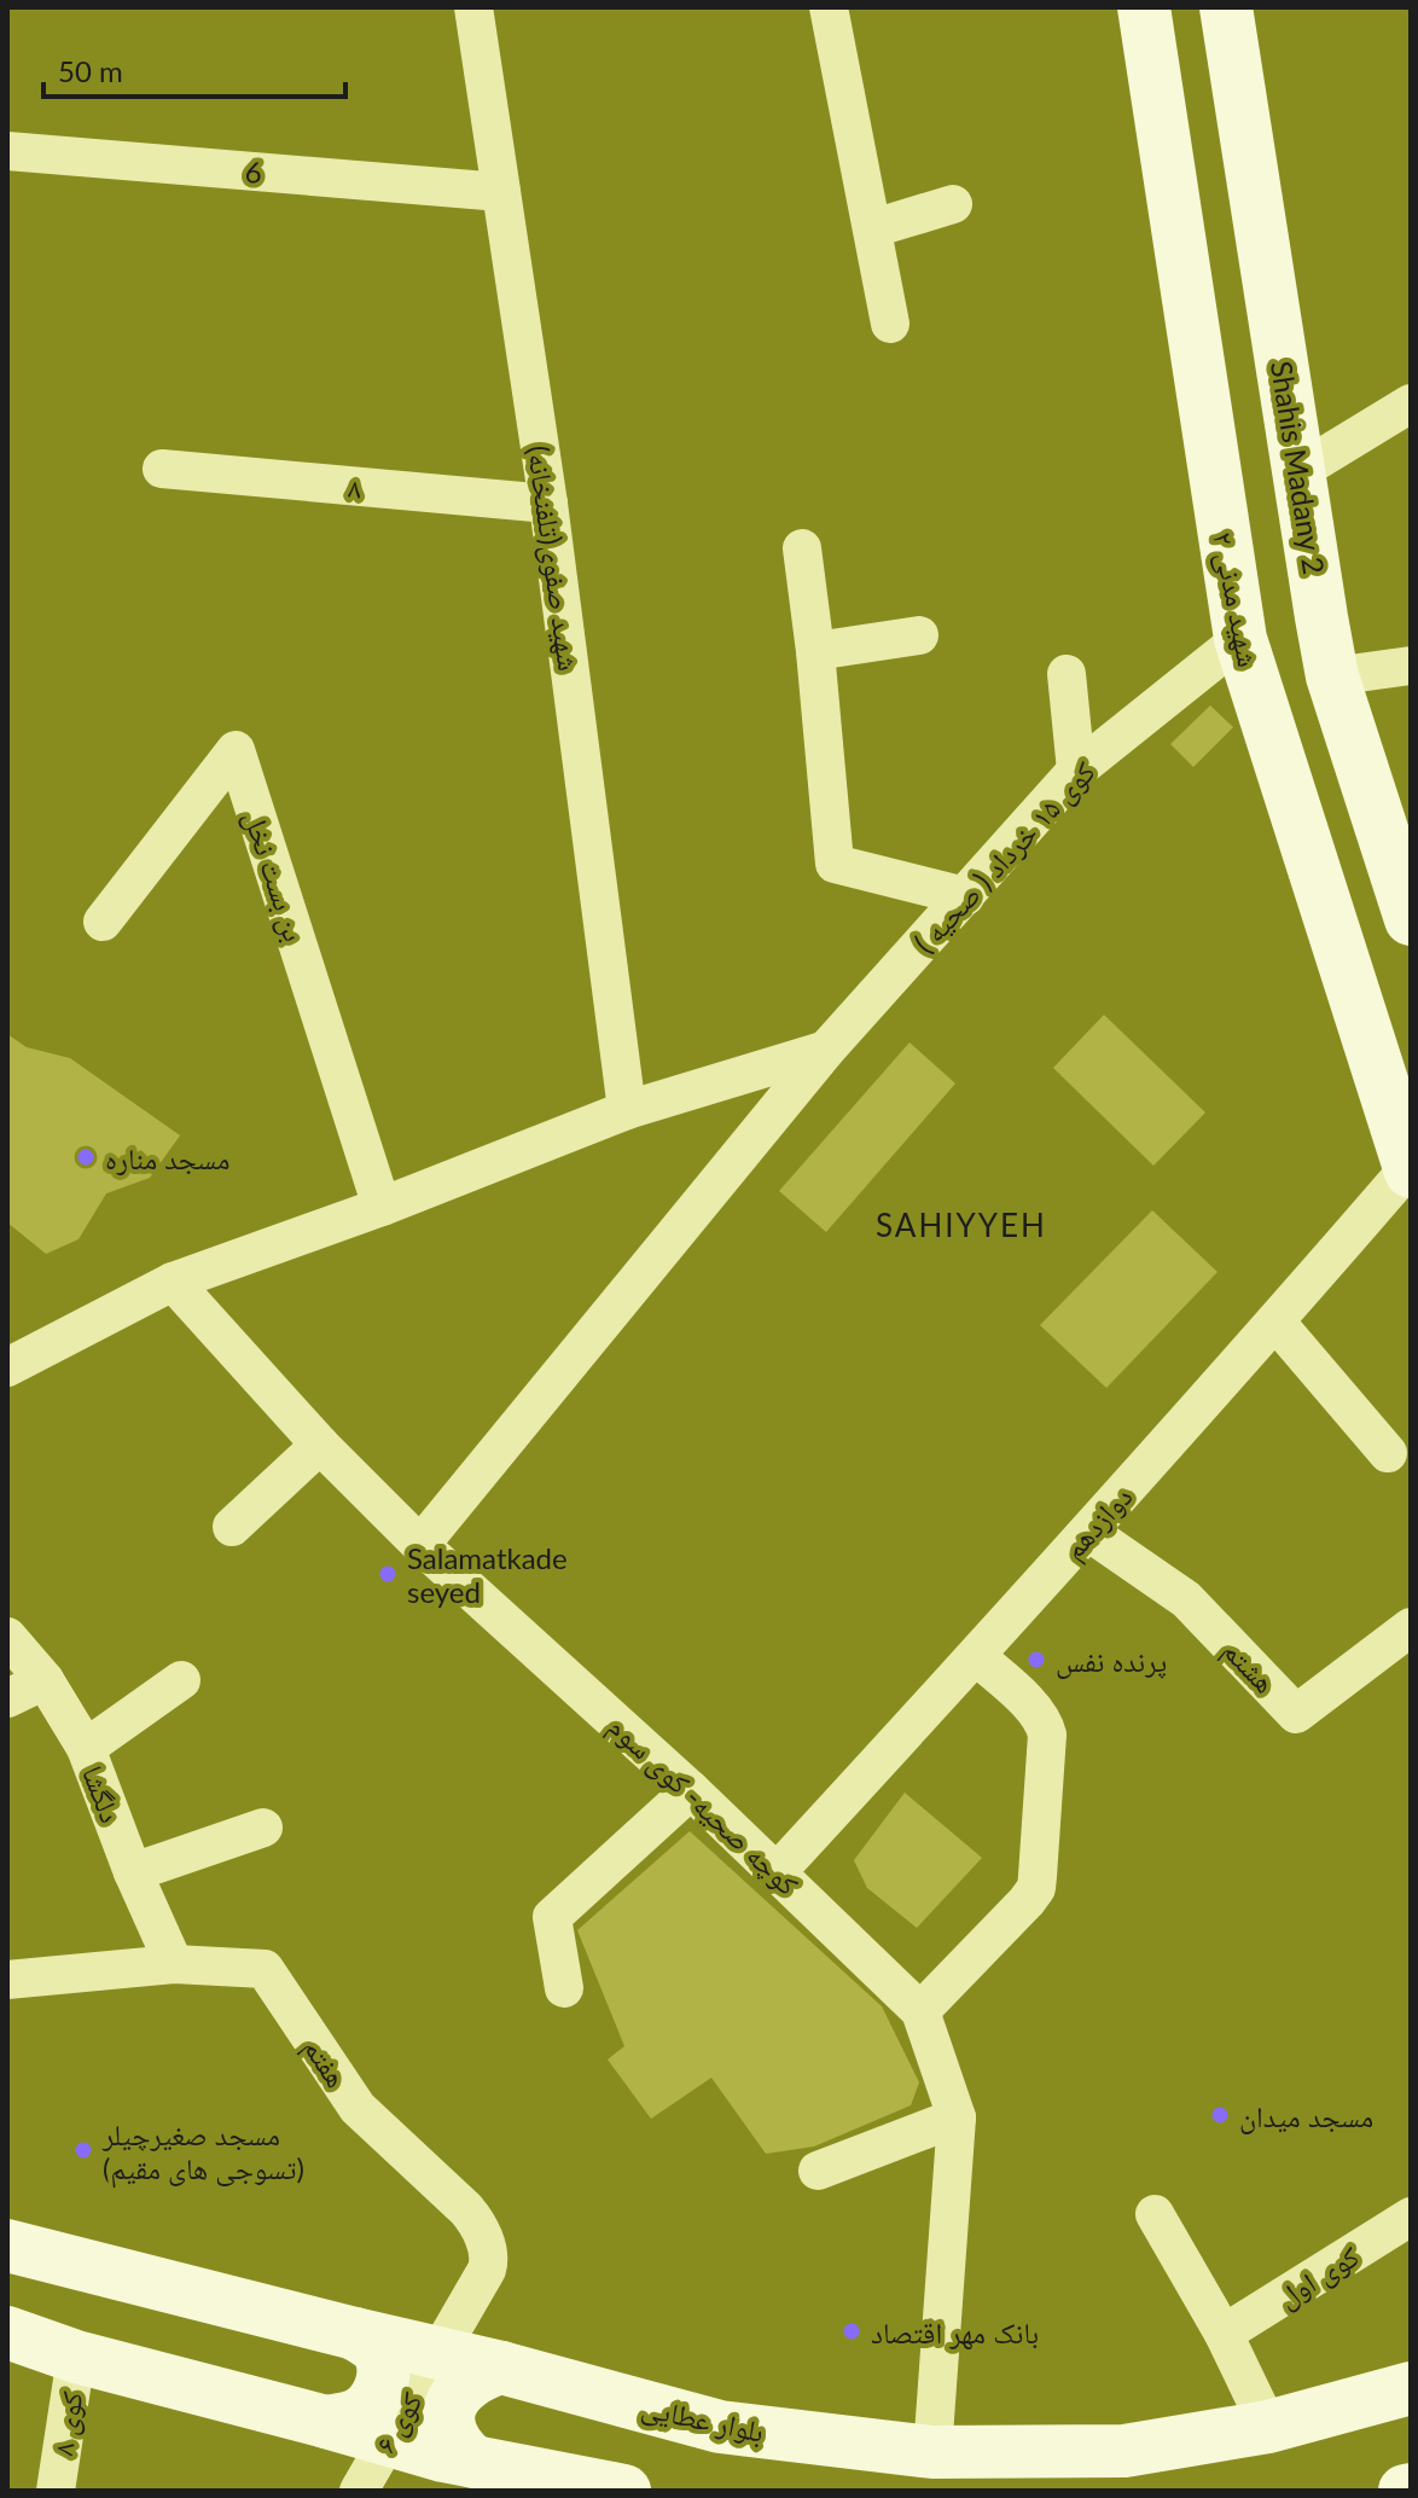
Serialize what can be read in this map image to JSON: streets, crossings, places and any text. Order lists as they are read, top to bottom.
{
  "streets": {
    "main road": ["Shahis Madany 2", "شهید مدنی ۲", "بلوار عطایی"],
    "street": [
      "6",
      "۸",
      "شهید صفوی(تلفنخانه)",
      "کوی ۱۵ خرداد ( صحیه )",
      "بن بست نخل",
      "دوازدهم",
      "هشتم",
      "دلگشا",
      "کوچه صحیه- کوی سوم",
      "هفتم",
      "کوی اول",
      "کوی ۶",
      "کوی ۸"
    ]
  },
  "crossings": [
    ["6", "شهید صفوی(تلفنخانه)"],
    ["۸", "شهید صفوی(تلفنخانه)"],
    ["شهید مدنی ۲", "کوی ۱۵ خرداد ( صحیه )"],
    ["شهید مدنی ۲", "دوازدهم"],
    ["کوی ۱۵ خرداد ( صحیه )", "کوچه صحیه- کوی سوم"],
    ["دوازدهم", "هشتم"],
    ["دوازدهم", "کوچه صحیه- کوی سوم"],
    ["دلگشا", "هفتم"],
    ["کوچه صحیه- کوی سوم", "بلوار عطایی"],
    ["هفتم", "بلوار عطایی"],
    ["هفتم", "کوی ۶"],
    ["بلوار عطایی", "کوی ۶"]
  ],
  "districts": ["SAHIYYEH"],
  "places": [
    "مسجد مناره",
    "Salamatkade seyed",
    "پرنده نفس",
    "مسجد میدان",
    "مسجد صغیرچیلر (تسوجی های مقیم)",
    "بانک مهر اقتصاد"
  ],
  "scale_bar": "50 m"
}
